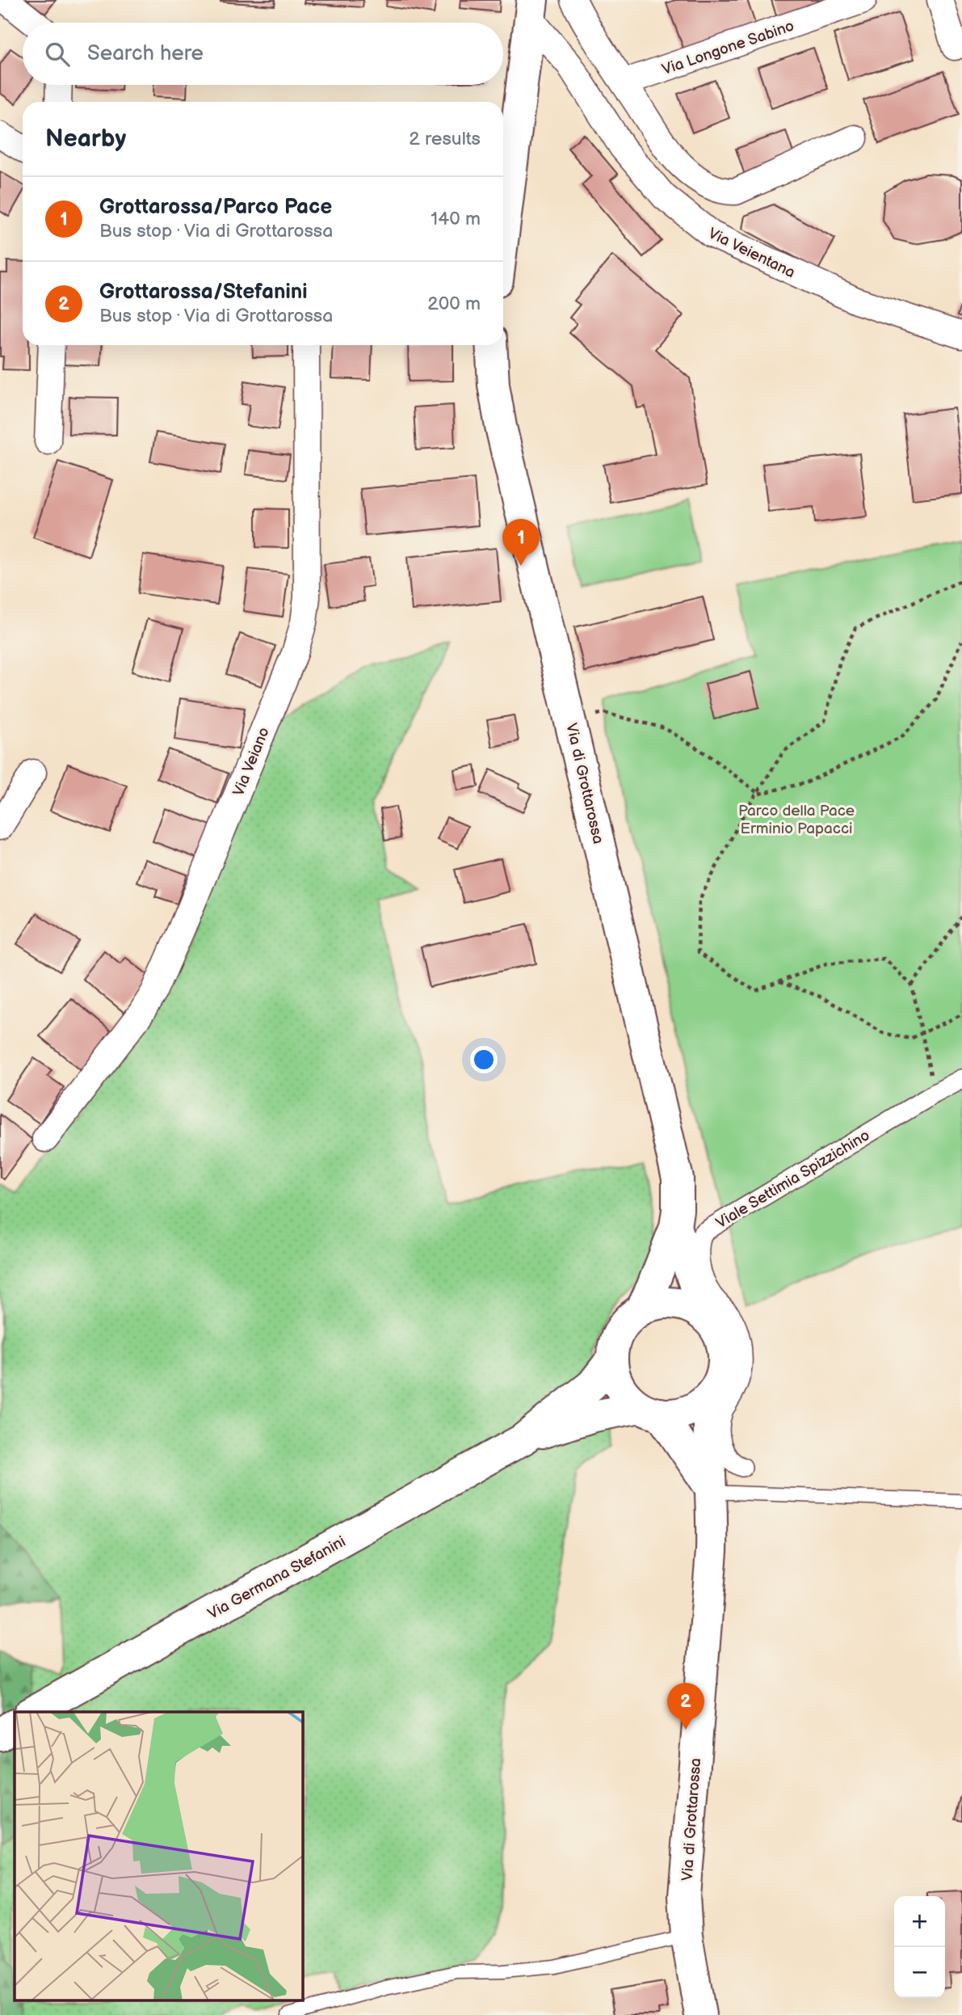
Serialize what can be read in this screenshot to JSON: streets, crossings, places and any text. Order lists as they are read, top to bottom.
{
  "streets": {
    "street": [
      "Via Longone Sabino",
      "Via Veientana",
      "Via Veiano",
      "Via di Grottarossa",
      "Viale Settimia Spizzichino",
      "Via Germana Stefanini"
    ]
  },
  "crossings": [
    ["Via di Grottarossa", "Via Germana Stefanini"]
  ],
  "parks": ["Parco della Pace Erminio Papacci"],
  "page": {
    "search": "Search here",
    "heading": ["Nearby", "2 results"],
    "list": [
      {
        "mark": "1",
        "name": "Grottarossa/Parco Pace",
        "note": "Bus stop · Via di Grottarossa",
        "value": "140 m"
      },
      {
        "mark": "2",
        "name": "Grottarossa/Stefanini",
        "note": "Bus stop · Via di Grottarossa",
        "value": "200 m"
      }
    ],
    "pins": ["1", "2"],
    "map_buttons": ["+", "−"]
  }
}
